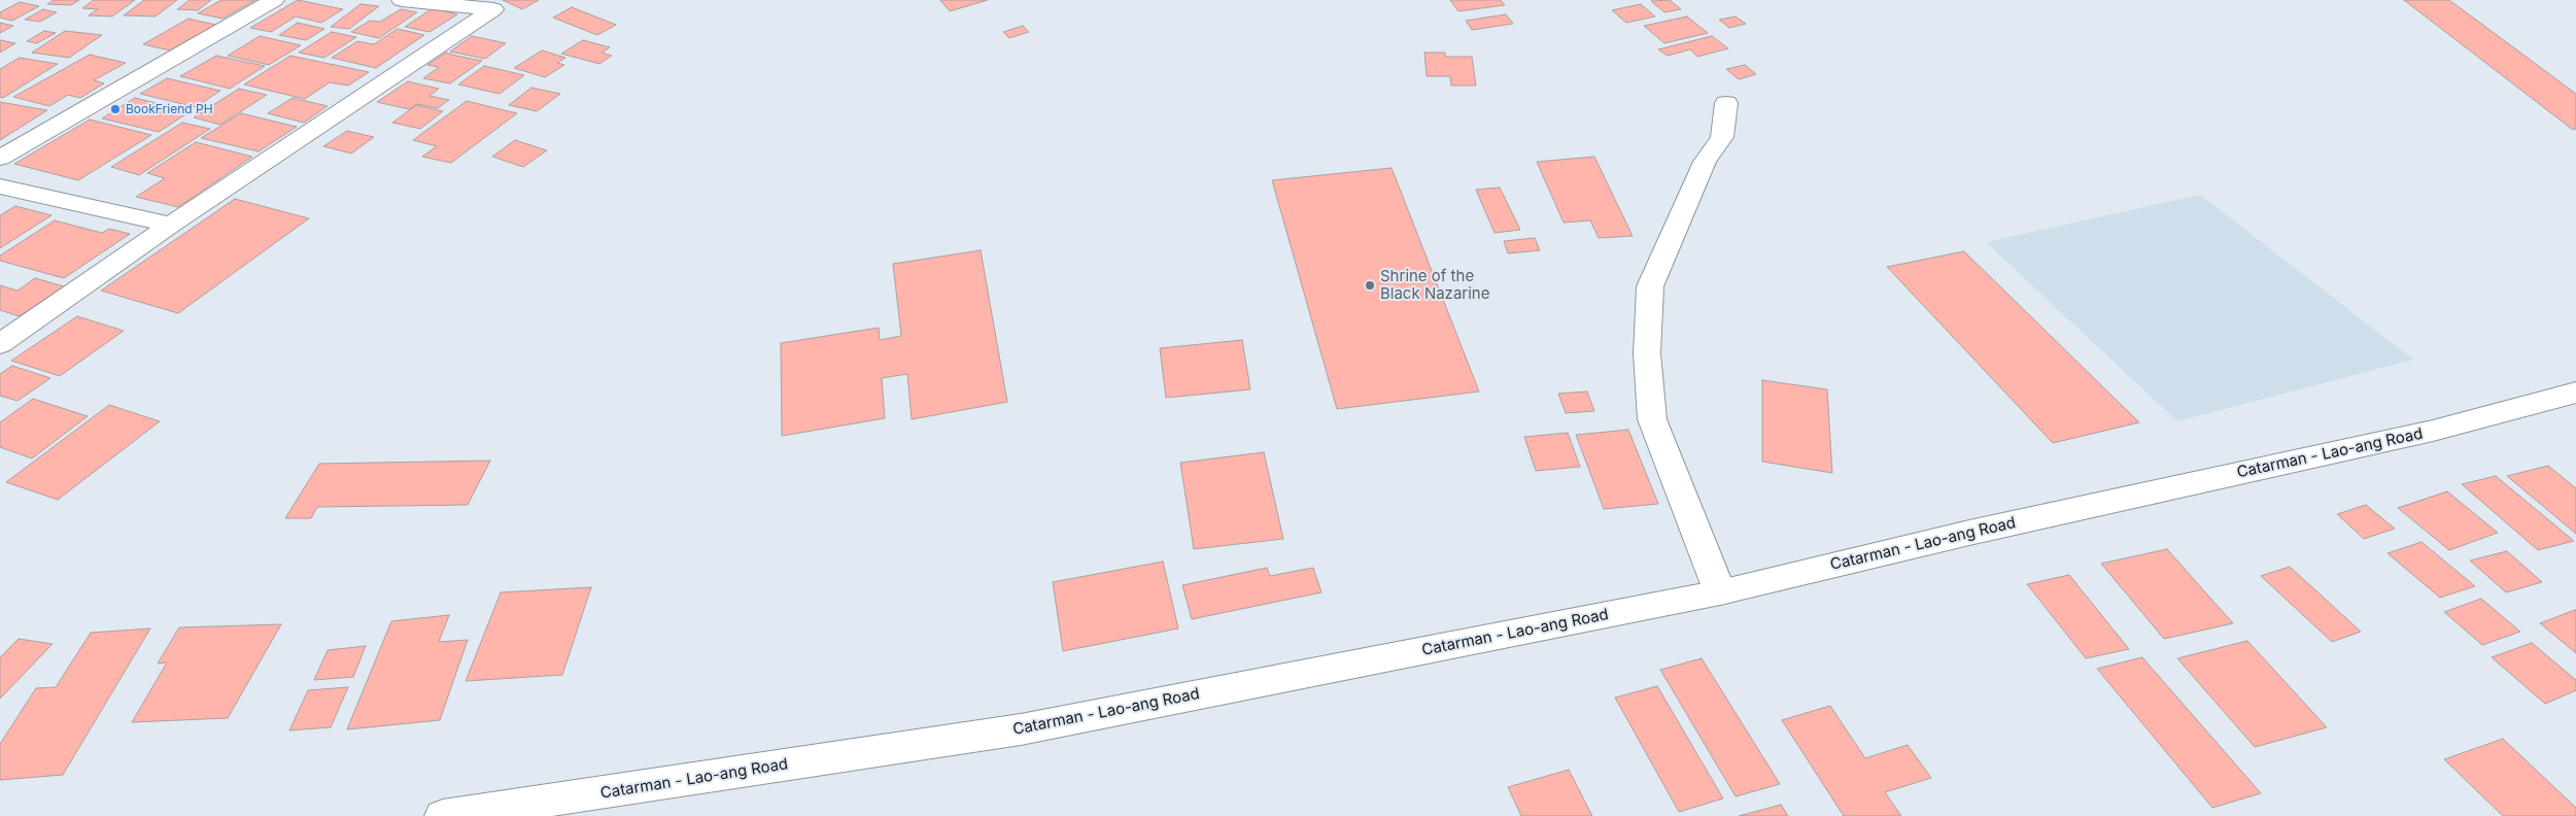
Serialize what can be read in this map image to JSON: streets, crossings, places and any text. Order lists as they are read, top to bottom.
{
  "streets": {
    "street": ["Catarman - Lao-ang Road"]
  },
  "places": ["BookFriend PH", "Shrine of the Black Nazarine"]
}
